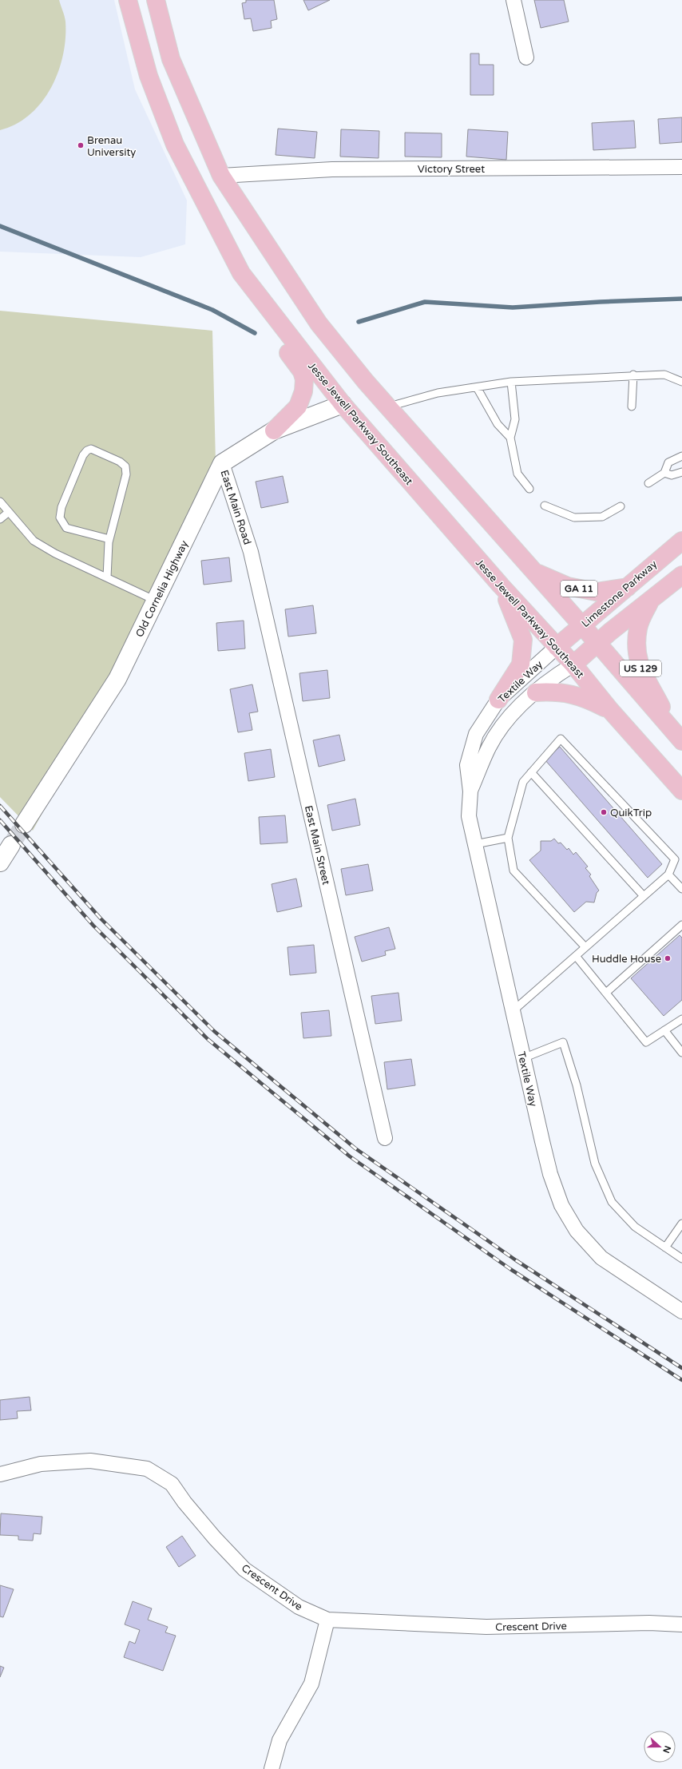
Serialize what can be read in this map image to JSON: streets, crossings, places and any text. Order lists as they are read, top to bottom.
{
  "streets": {
    "main road": [
      "Jesse Jewell Parkway Southeast",
      "GA 11",
      "Limestone Parkway",
      "US 129"
    ],
    "street": [
      "Victory Street",
      "East Main Road",
      "Old Cornelia Highway",
      "Textile Way",
      "East Main Street",
      "Crescent Drive"
    ]
  },
  "crossings": [
    ["Jesse Jewell Parkway Southeast", "Limestone Parkway"],
    ["Jesse Jewell Parkway Southeast", "Textile Way"],
    ["East Main Road", "Old Cornelia Highway"],
    ["East Main Road", "East Main Street"],
    ["GA 11", "Limestone Parkway"],
    ["Limestone Parkway", "US 129"],
    ["Limestone Parkway", "Textile Way"]
  ],
  "places": ["Brenau University", "QuikTrip", "Huddle House"],
  "north": "right"
}
